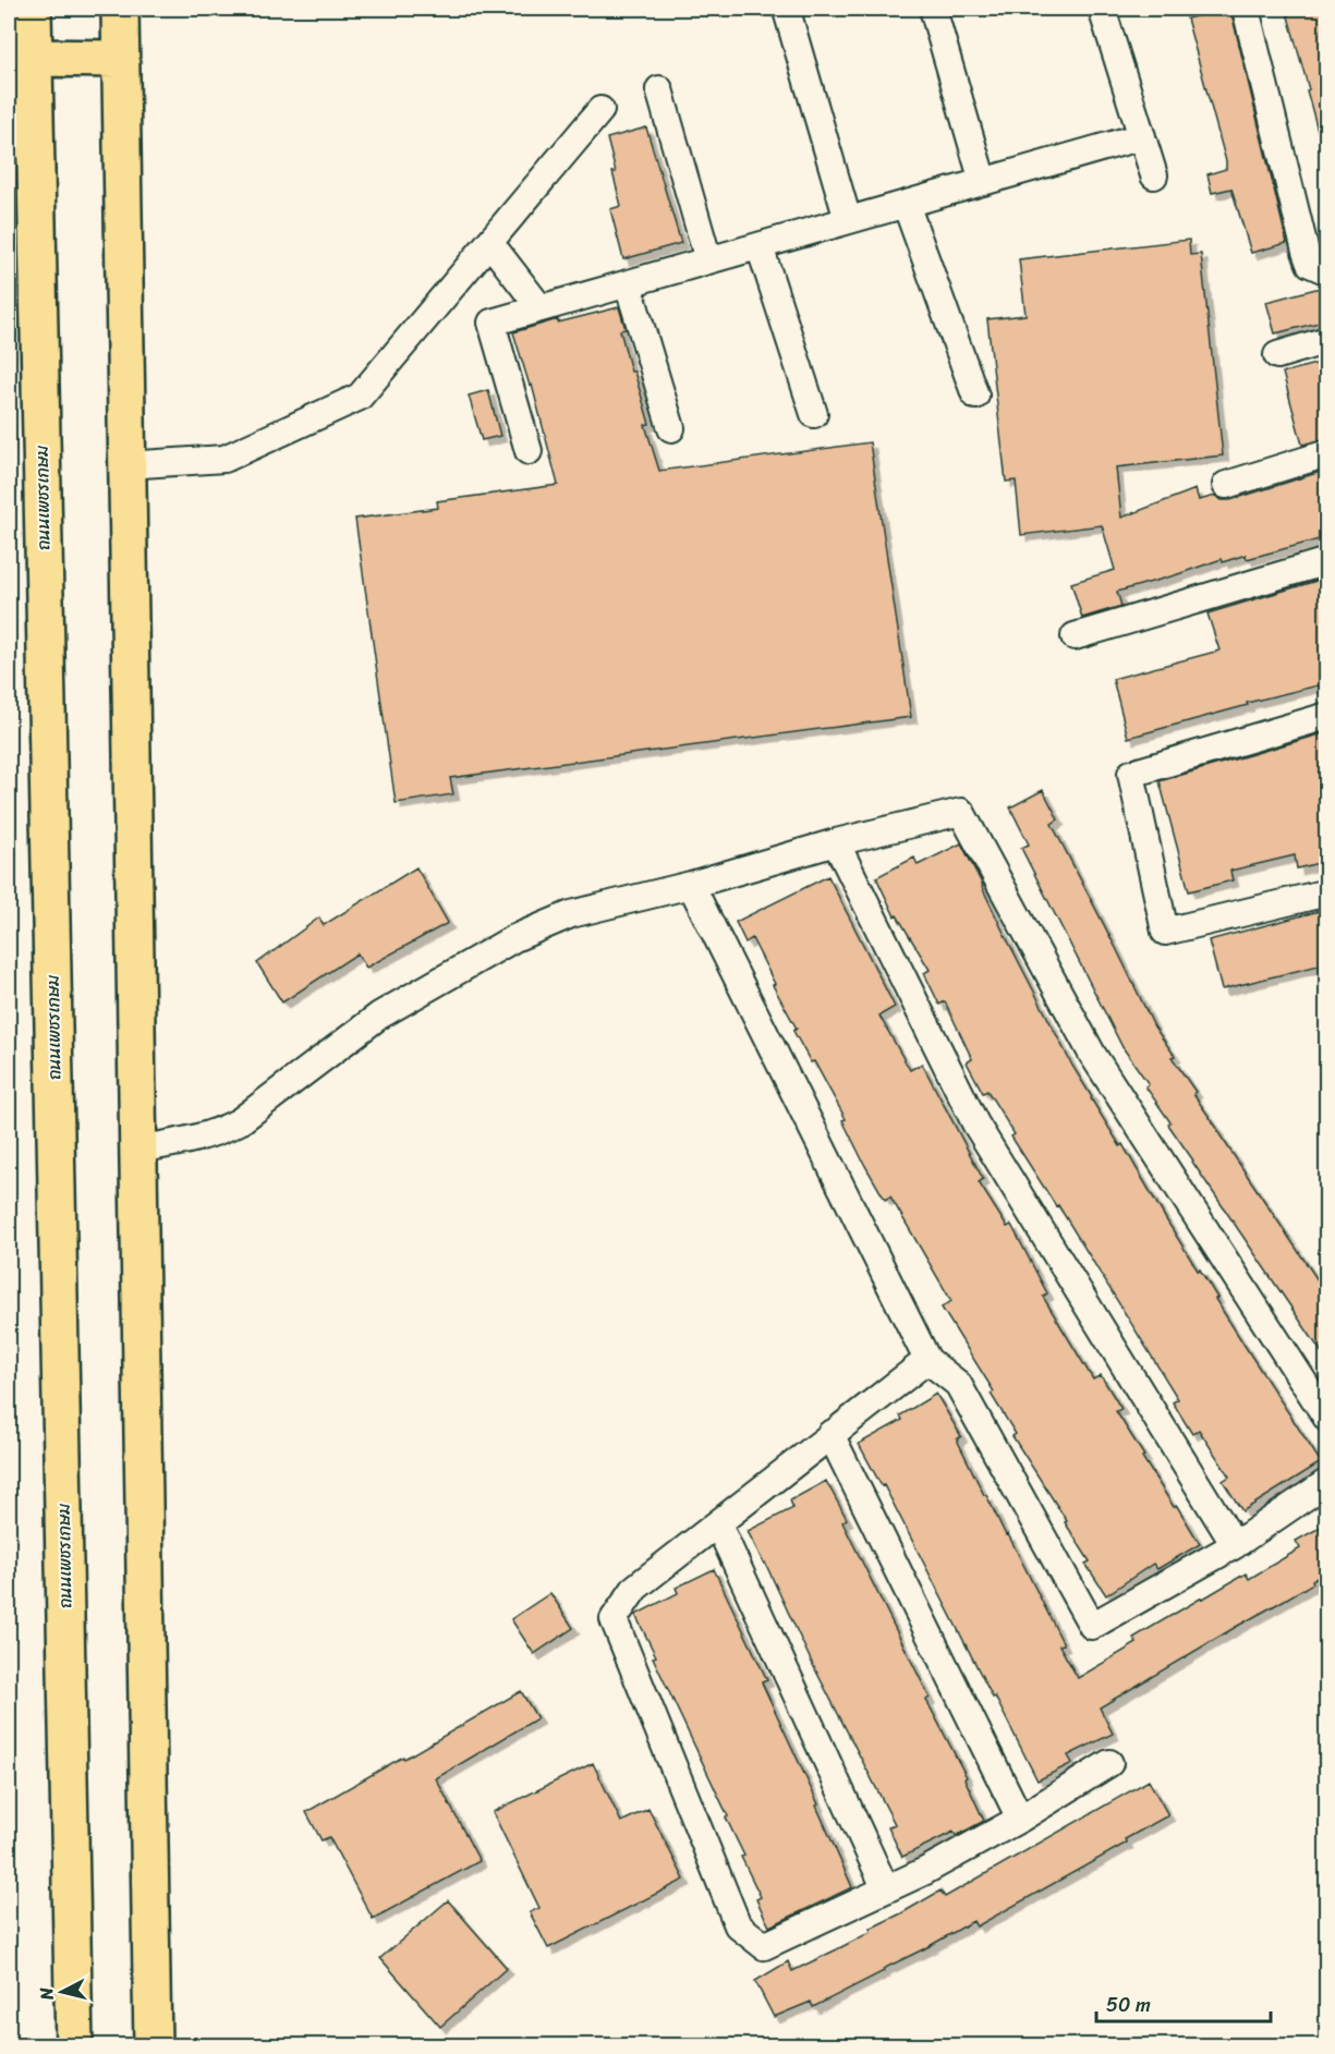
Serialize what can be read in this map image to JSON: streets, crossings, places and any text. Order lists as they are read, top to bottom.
{
  "streets": {
    "highway": ["ถนนเพชรเกษม"]
  },
  "scale_bar": "50 m",
  "north": "left"
}
